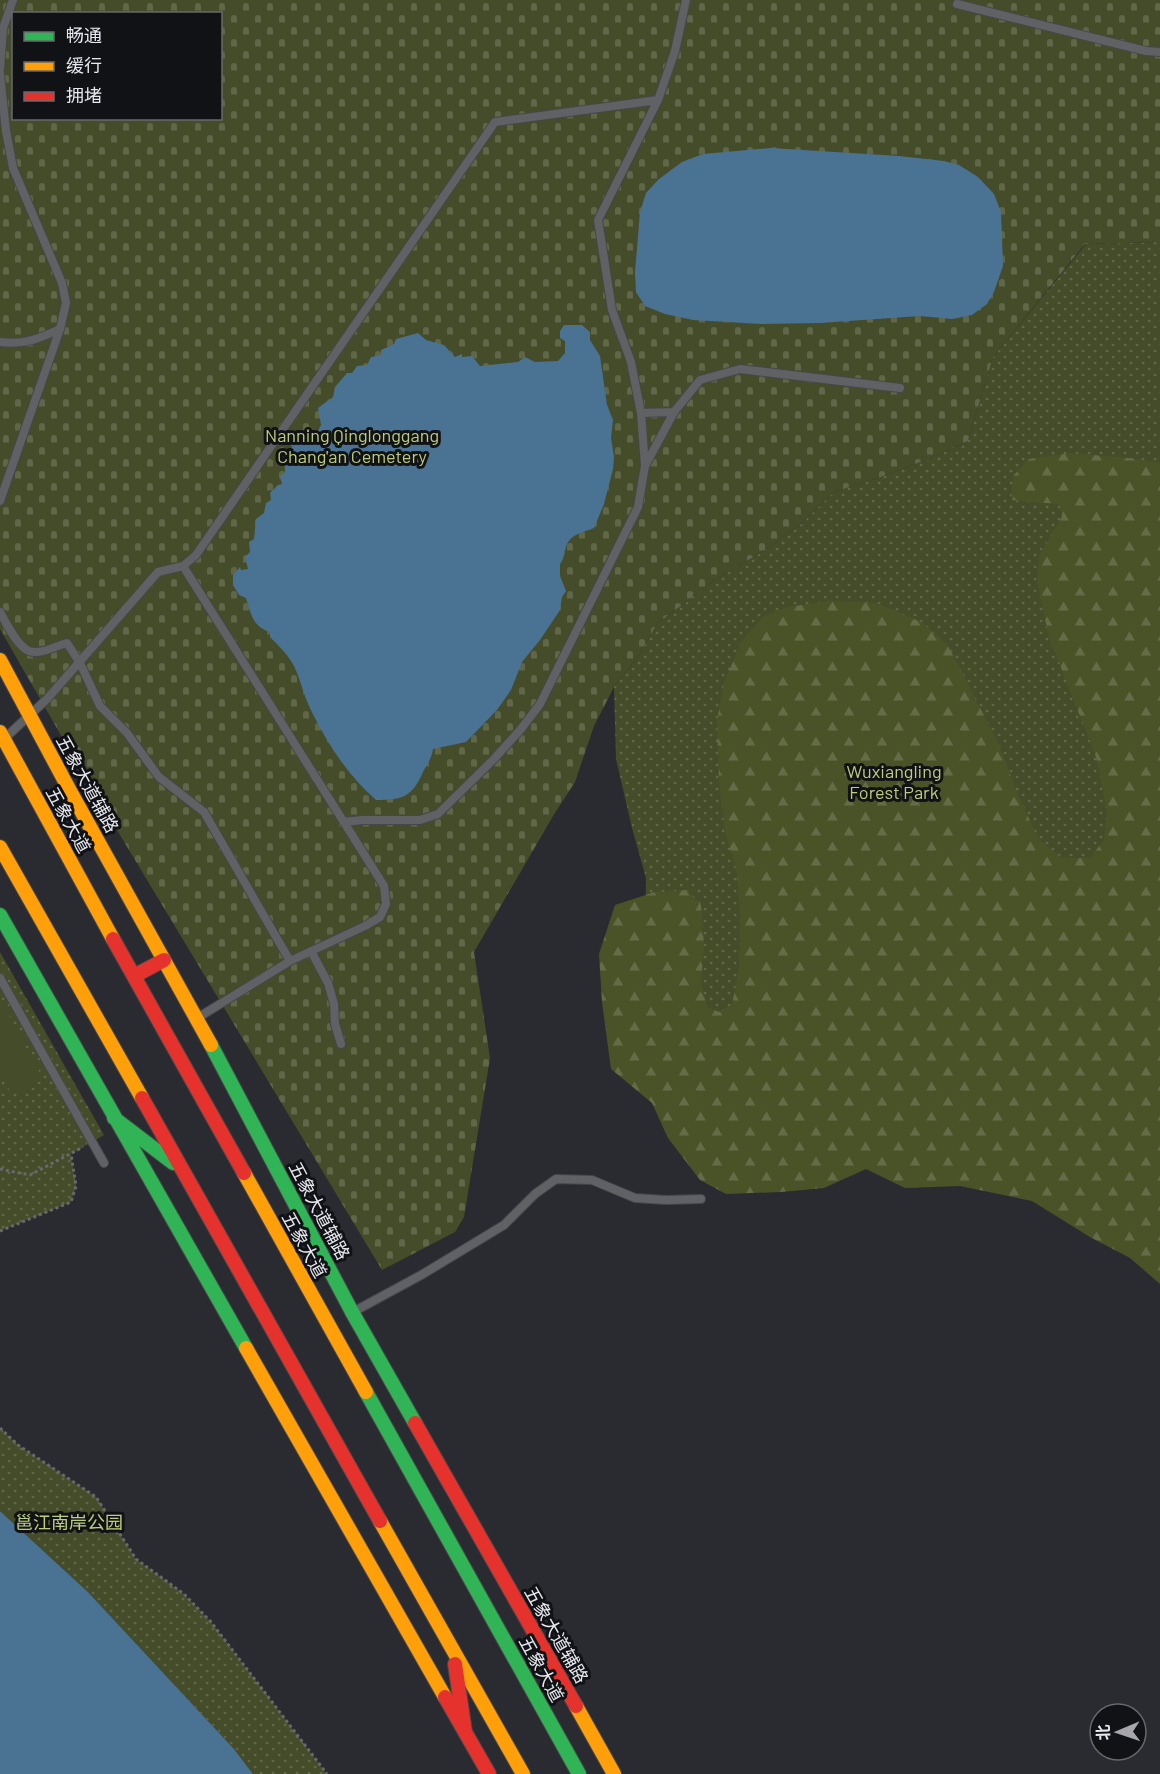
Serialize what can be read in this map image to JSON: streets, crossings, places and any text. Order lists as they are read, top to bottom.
{
  "streets": {
    "main road": ["五象大道辅路", "五象大道"]
  },
  "parks": ["Nanning Qinglonggang Chang'an Cemetery", "Wuxiangling Forest Park", "邕江南岸公园"],
  "legend": ["畅通", "缓行", "拥堵"],
  "north": "left"
}
